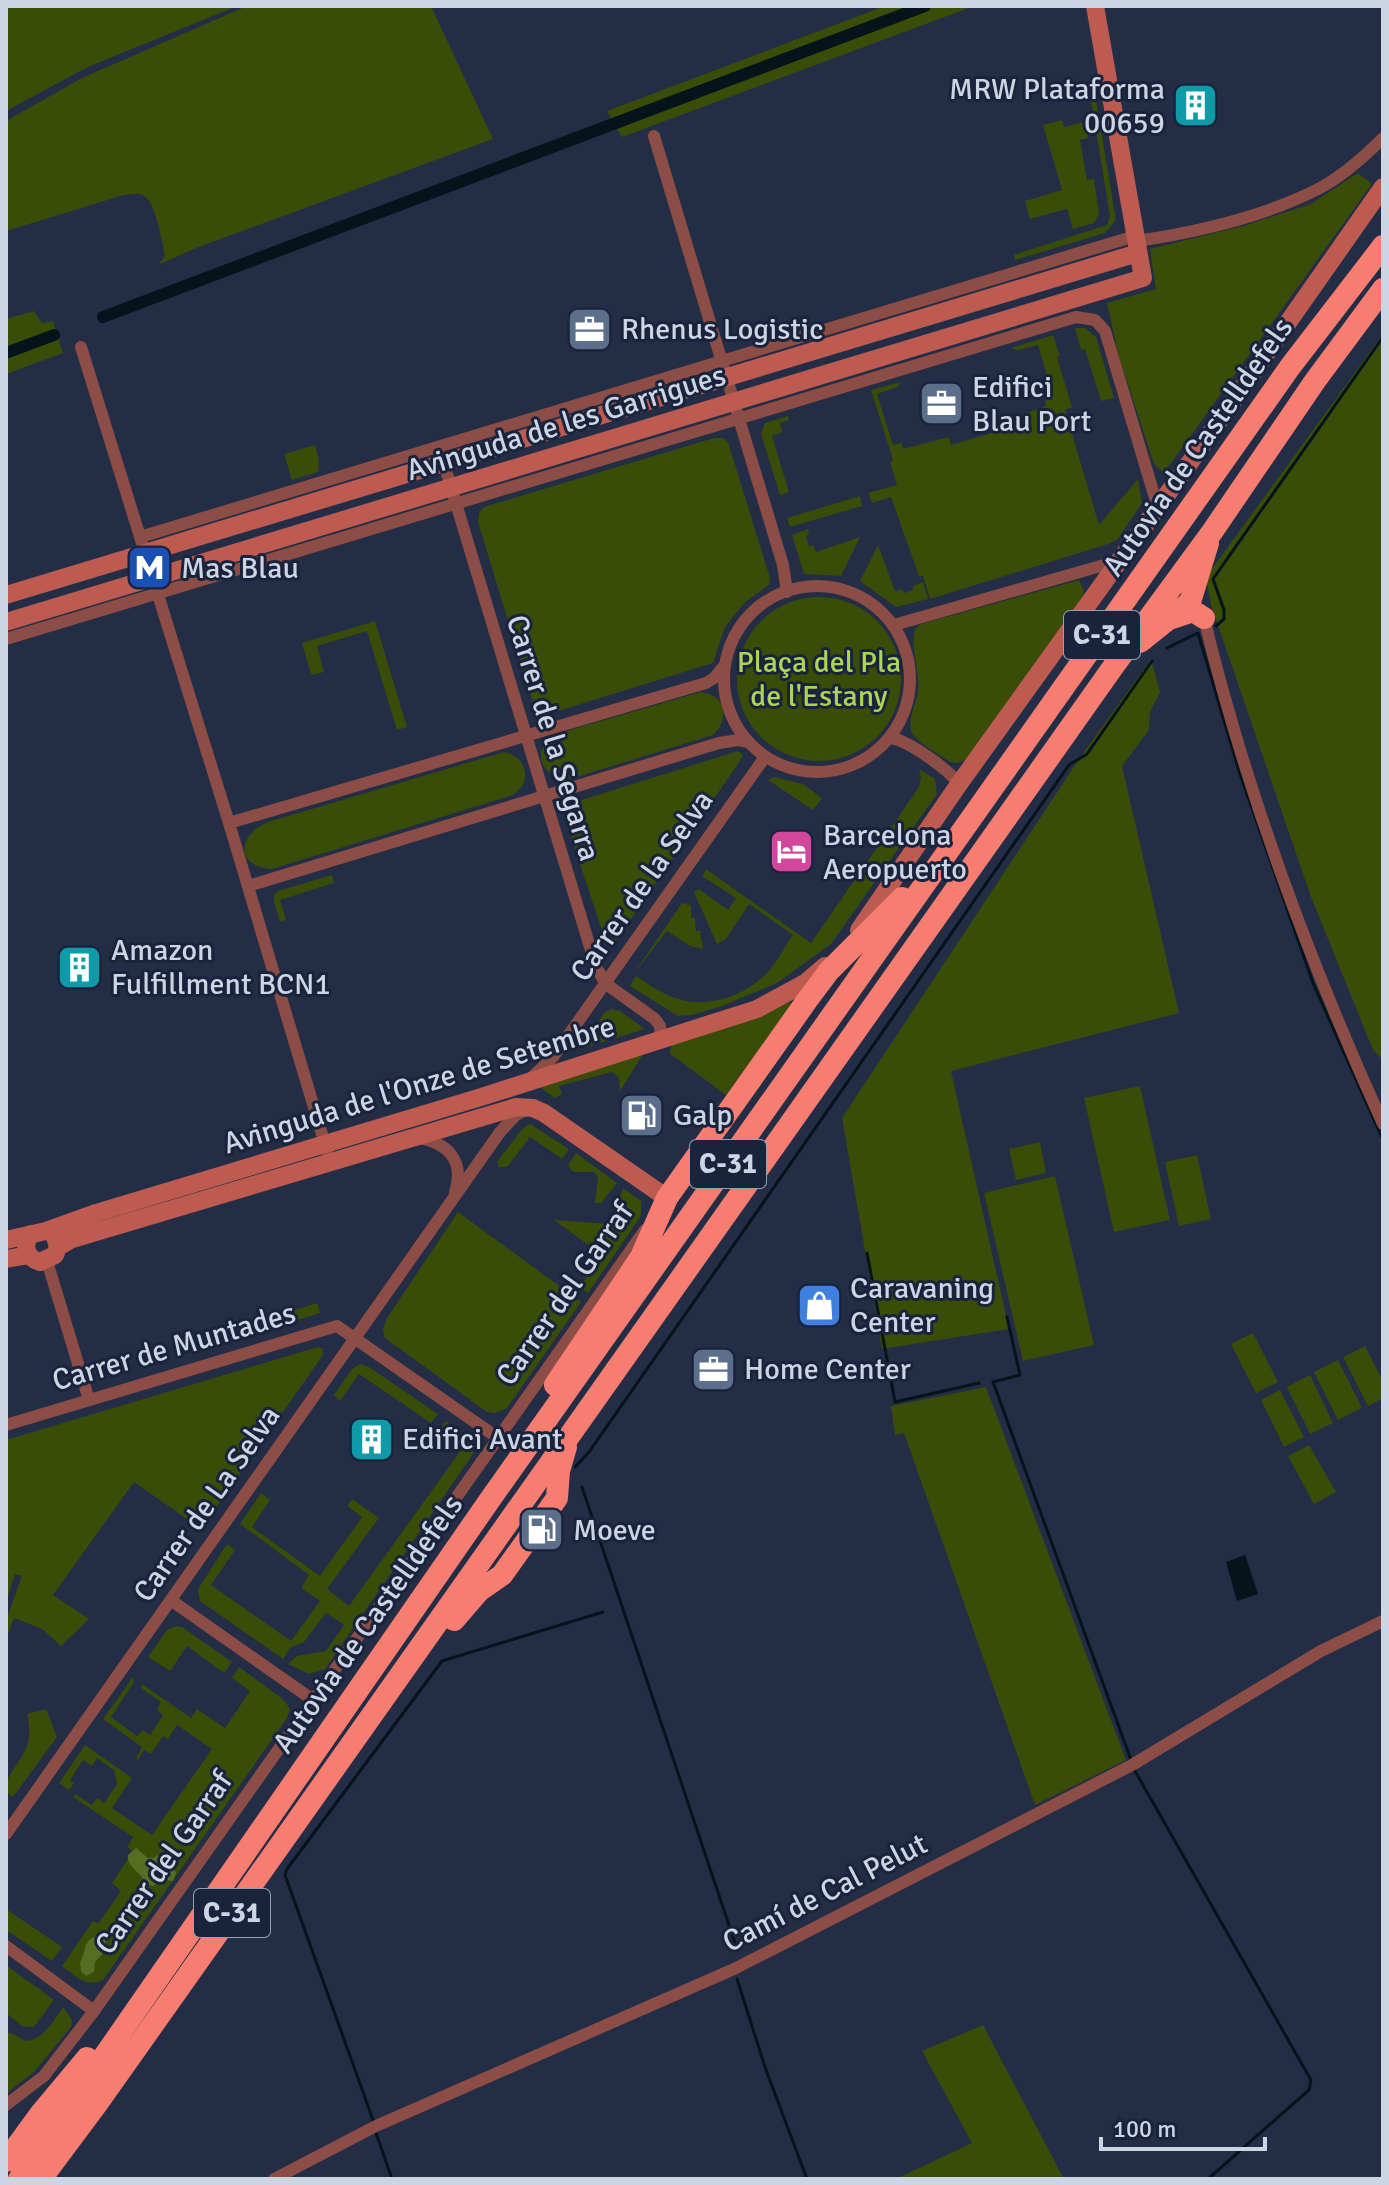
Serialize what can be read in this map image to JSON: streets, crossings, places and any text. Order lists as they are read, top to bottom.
{
  "streets": {
    "highway": ["Autovia de Castelldefels", "C-31"],
    "street": [
      "Avinguda de les Garrigues",
      "Carrer de la Segarra",
      "Carrer de la Selva",
      "Avinguda de l'Onze de Setembre",
      "Carrer del Garraf",
      "Carrer de Muntades",
      "Carrer de La Selva",
      "Camí de Cal Pelut"
    ]
  },
  "crossings": [
    ["Avinguda de les Garrigues", "Carrer de la Segarra"],
    ["Carrer de la Segarra", "Carrer de la Selva"],
    ["Carrer de la Selva", "Avinguda de l'Onze de Setembre"],
    ["Avinguda de l'Onze de Setembre", "Carrer de La Selva"],
    ["Carrer de Muntades", "Carrer de La Selva"]
  ],
  "parks": ["Plaça del Pla de l'Estany"],
  "places": {
    "building": ["MRW Plataforma 00659", "Amazon Fulfillment BCN1", "Edifici Avant"],
    "office": ["Rhenus Logistic", "Edifici Blau Port", "Home Center"],
    "metro station": ["Mas Blau"],
    "hotel": ["Barcelona Aeropuerto"],
    "fuel station": ["Galp", "Moeve"],
    "shop": ["Caravaning Center"]
  },
  "scale_bar": "100 m"
}
